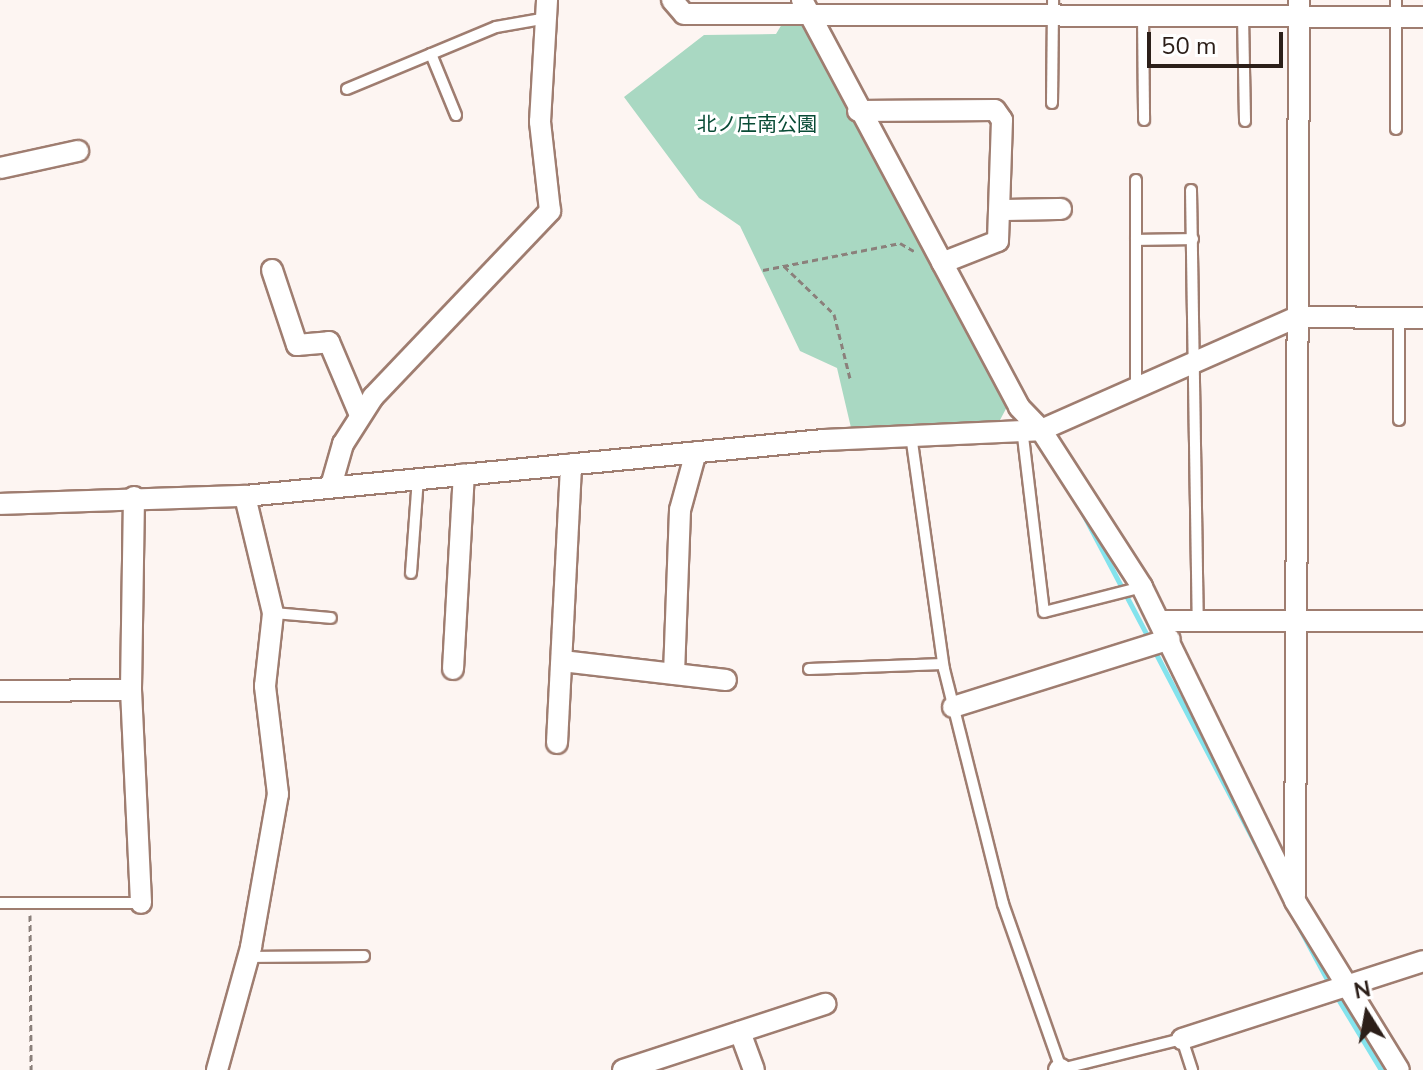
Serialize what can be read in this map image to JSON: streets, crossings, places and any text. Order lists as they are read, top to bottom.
{
  "parks": ["北ノ庄南公園"],
  "scale_bar": "50 m",
  "north": "top"
}
